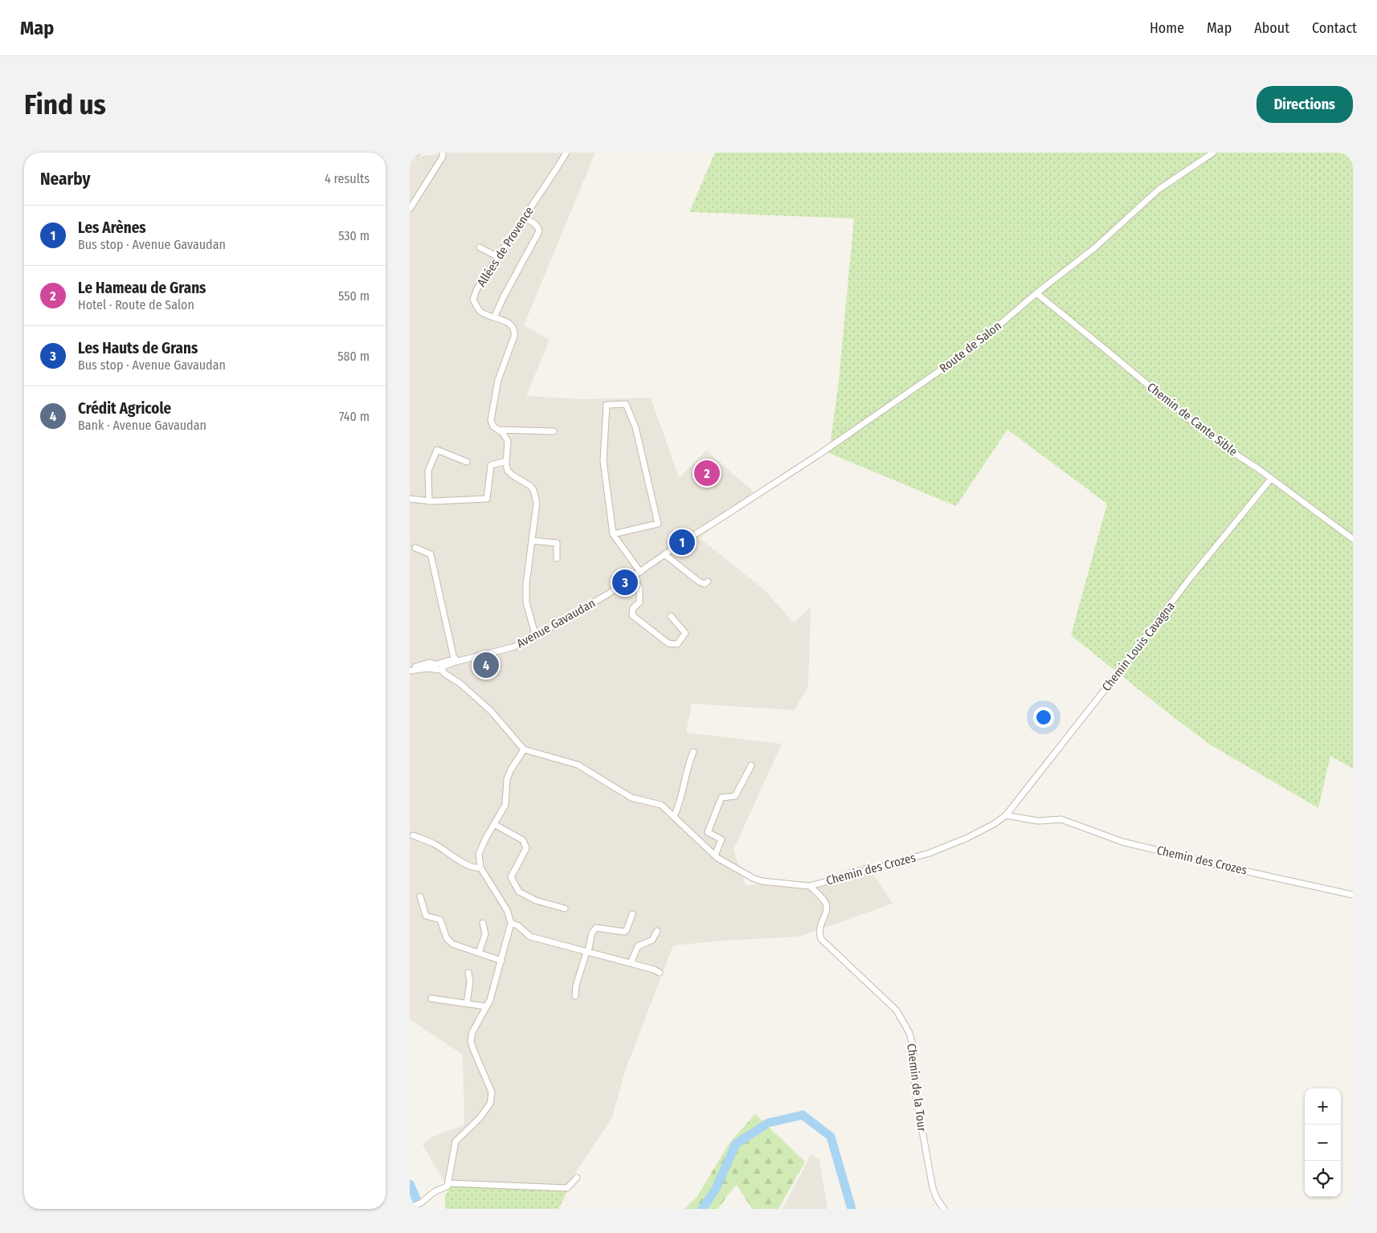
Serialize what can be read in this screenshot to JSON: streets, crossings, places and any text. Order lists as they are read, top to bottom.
{
  "streets": {
    "street": [
      "Allées de Provence",
      "Route de Salon",
      "Chemin de Cante Sible",
      "Avenue Gavaudan",
      "Chemin Louis Cavagna",
      "Chemin des Crozes",
      "Chemin de la Tour"
    ]
  },
  "crossings": [
    ["Route de Salon", "Chemin de Cante Sible"],
    ["Route de Salon", "Avenue Gavaudan"],
    ["Chemin de Cante Sible", "Chemin Louis Cavagna"],
    ["Chemin Louis Cavagna", "Chemin des Crozes"],
    ["Chemin des Crozes", "Chemin de la Tour"]
  ],
  "page": {
    "header": "Map",
    "nav": [
      "Home",
      "Map",
      "About",
      "Contact"
    ],
    "buttons": "Directions",
    "title": "Find us",
    "heading": ["Nearby", "4 results"],
    "list": [
      {
        "mark": "1",
        "name": "Les Arènes",
        "note": "Bus stop · Avenue Gavaudan",
        "value": "530 m"
      },
      {
        "mark": "2",
        "name": "Le Hameau de Grans",
        "note": "Hotel · Route de Salon",
        "value": "550 m"
      },
      {
        "mark": "3",
        "name": "Les Hauts de Grans",
        "note": "Bus stop · Avenue Gavaudan",
        "value": "580 m"
      },
      {
        "mark": "4",
        "name": "Crédit Agricole",
        "note": "Bank · Avenue Gavaudan",
        "value": "740 m"
      }
    ],
    "pins": [
      "2",
      "1",
      "3",
      "4"
    ],
    "map_buttons": ["+", "−"]
  }
}
